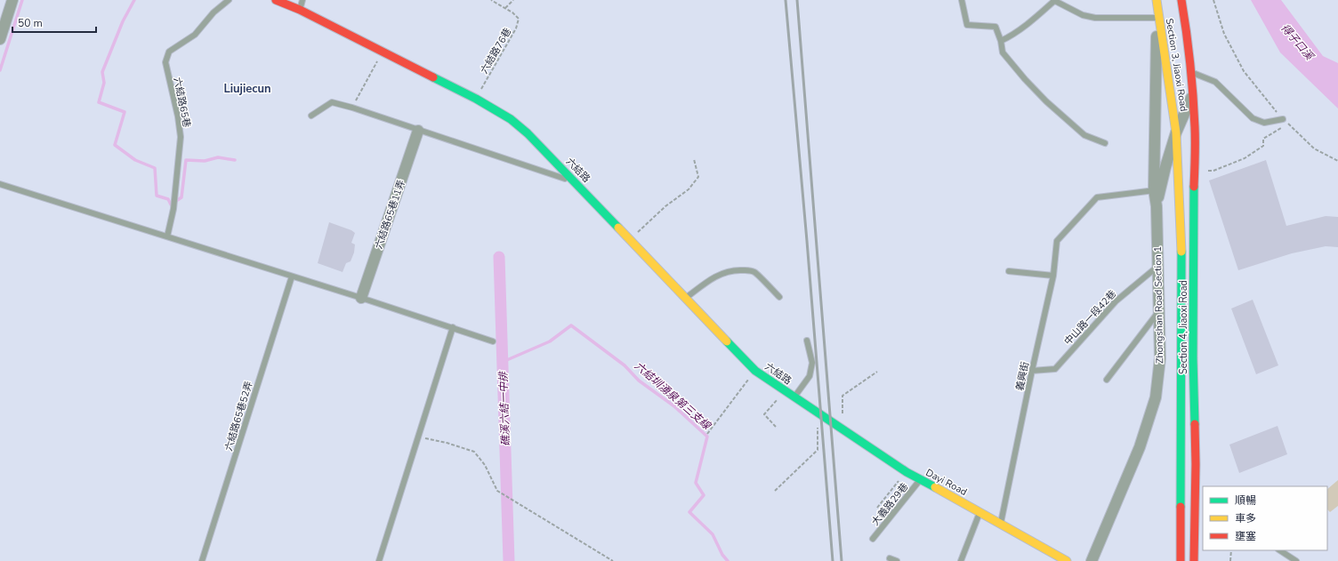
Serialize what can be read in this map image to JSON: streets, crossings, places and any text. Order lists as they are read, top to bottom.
{
  "streets": {
    "main road": [
      "Section 3, Jiaoxi Road",
      "六結路",
      "Section 4, Jiaoxi Road",
      "Dayi Road"
    ],
    "street": ["六結路65巷11弄", "Zhongshan Road Section 1"],
    "lane": [
      "六結路65巷",
      "中山路一段42巷",
      "義興街",
      "六結路65巷52弄",
      "大義路29巷"
    ],
    "path": ["六結路76巷"]
  },
  "crossings": [
    ["六結路76巷", "六結路"],
    ["Section 3, Jiaoxi Road", "Zhongshan Road Section 1"],
    ["Section 3, Jiaoxi Road", "Section 4, Jiaoxi Road"],
    ["六結路", "Dayi Road"],
    ["Zhongshan Road Section 1", "中山路一段42巷"],
    ["Zhongshan Road Section 1", "Section 4, Jiaoxi Road"],
    ["Zhongshan Road Section 1", "義興街"],
    ["中山路一段42巷", "義興街"],
    ["義興街", "Dayi Road"],
    ["Dayi Road", "大義路29巷"]
  ],
  "districts": ["Liujiecun"],
  "water": ["得子口溪", "六結圳湧泉第三支線", "礁溪六結一中排"],
  "legend": ["順暢", "車多", "壅塞"],
  "scale_bar": "50 m"
}
